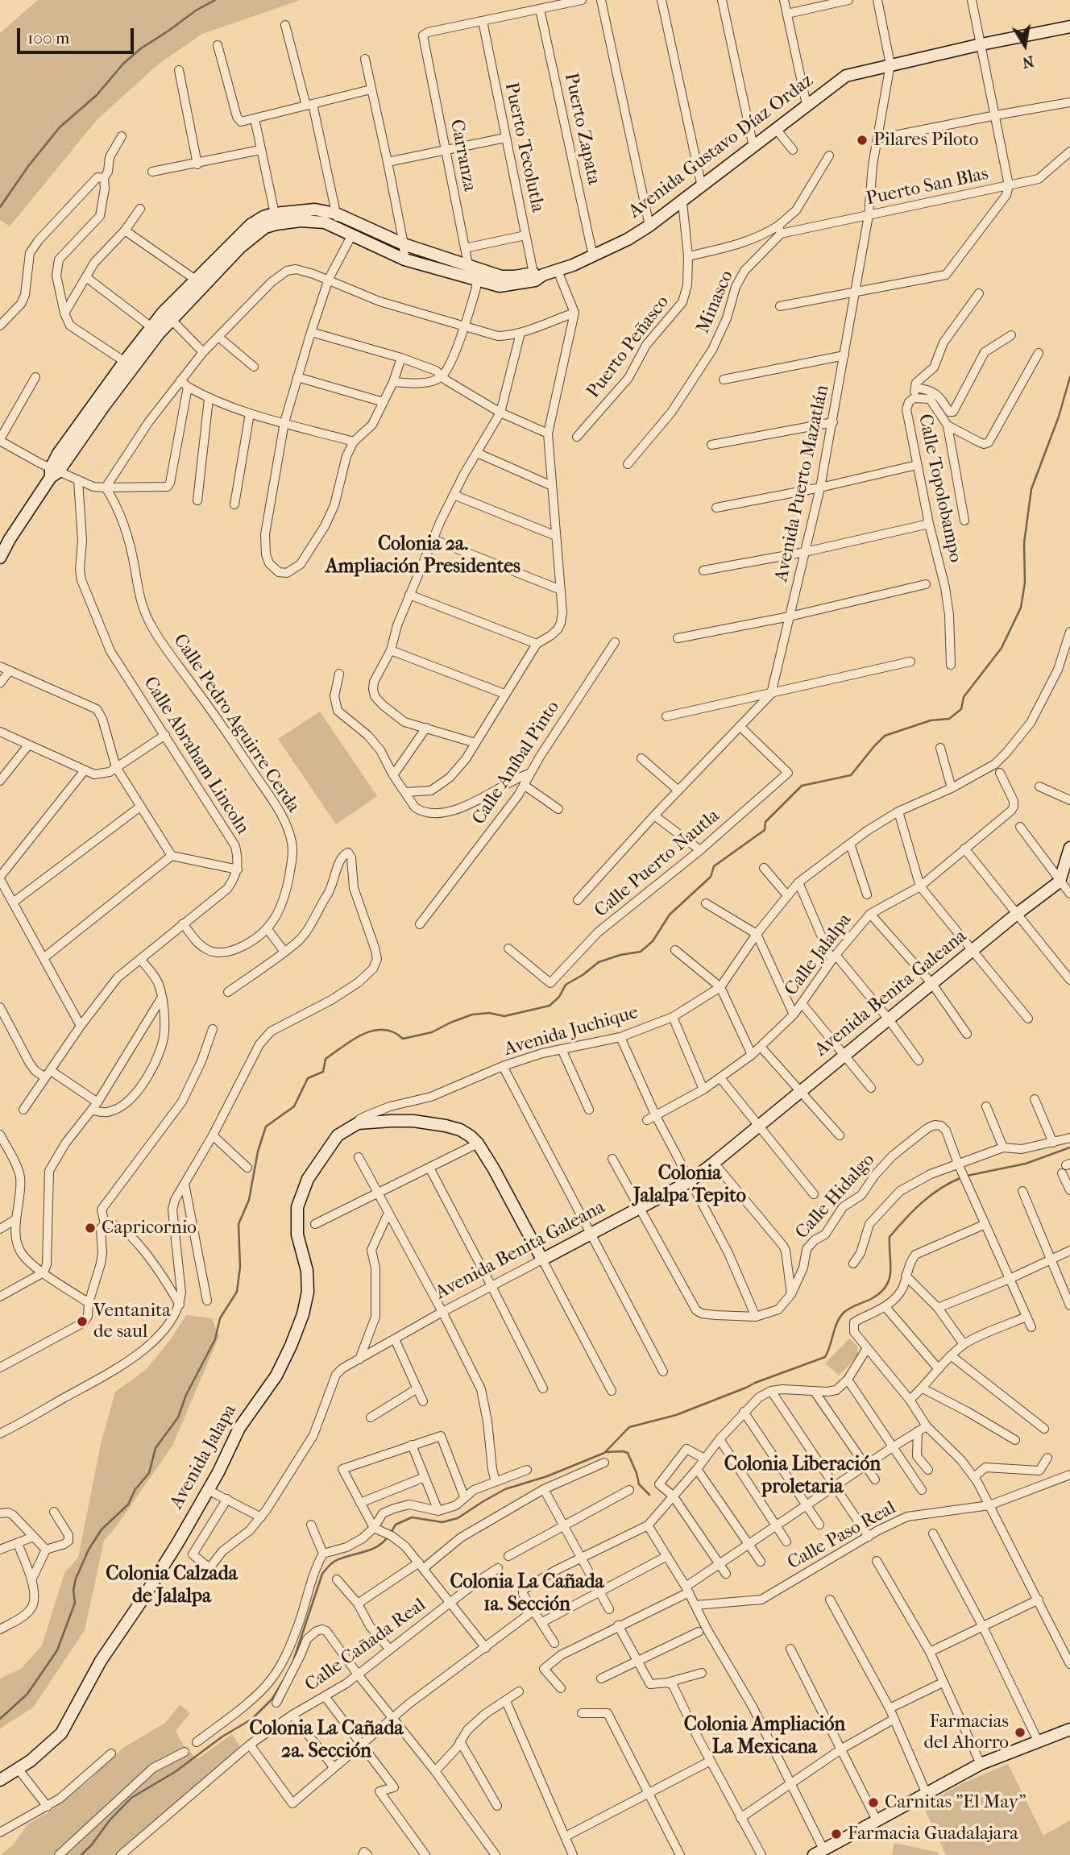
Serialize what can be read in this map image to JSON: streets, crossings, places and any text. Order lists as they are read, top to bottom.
{
  "streets": {
    "street": [
      "Puerto Zapata",
      "Avenida Gustavo Díaz Ordaz",
      "Puerto Tecolutla",
      "Carranza",
      "Puerto San Blas",
      "Minasco",
      "Puerto Peñasco",
      "Avenida Puerto Mazatlán",
      "Calle Topolobampo",
      "Calle Pedro Aguirre Cerda",
      "Calle Abraham Lincoln",
      "Calle Aníbal Pinto",
      "Calle Puerto Nautla",
      "Calle Jalalpa",
      "Avenida Benita Galeana",
      "Avenida Juchique",
      "Calle Hidalgo",
      "Avenida Jalapa",
      "Calle Paso Real",
      "Calle Cañada Real"
    ]
  },
  "crossings": [
    ["Puerto Zapata", "Avenida Gustavo Díaz Ordaz"],
    ["Avenida Gustavo Díaz Ordaz", "Puerto Tecolutla"],
    ["Avenida Gustavo Díaz Ordaz", "Carranza"],
    ["Avenida Gustavo Díaz Ordaz", "Puerto Peñasco"],
    ["Avenida Gustavo Díaz Ordaz", "Avenida Puerto Mazatlán"],
    ["Puerto Tecolutla", "Carranza"],
    ["Puerto San Blas", "Minasco"],
    ["Puerto San Blas", "Avenida Puerto Mazatlán"],
    ["Avenida Benita Galeana", "Calle Hidalgo"],
    ["Avenida Juchique", "Avenida Jalapa"]
  ],
  "districts": [
    "Colonia 2a. Ampliación Presidentes",
    "Colonia Jalalpa Tepito",
    "Colonia Liberación proletaria",
    "Colonia Calzada de Jalalpa",
    "Colonia La Cañada 1a. Sección",
    "Colonia Ampliación La Mexicana",
    "Colonia La Cañada 2a. Sección"
  ],
  "places": [
    "Pilares Piloto",
    "Capricornio",
    "Ventanita de saul",
    "Farmacias del Ahorro",
    "Carnitas \"El May\"",
    "Farmacia Guadalajara"
  ],
  "scale_bar": "100 m",
  "north": "bottom"
}
